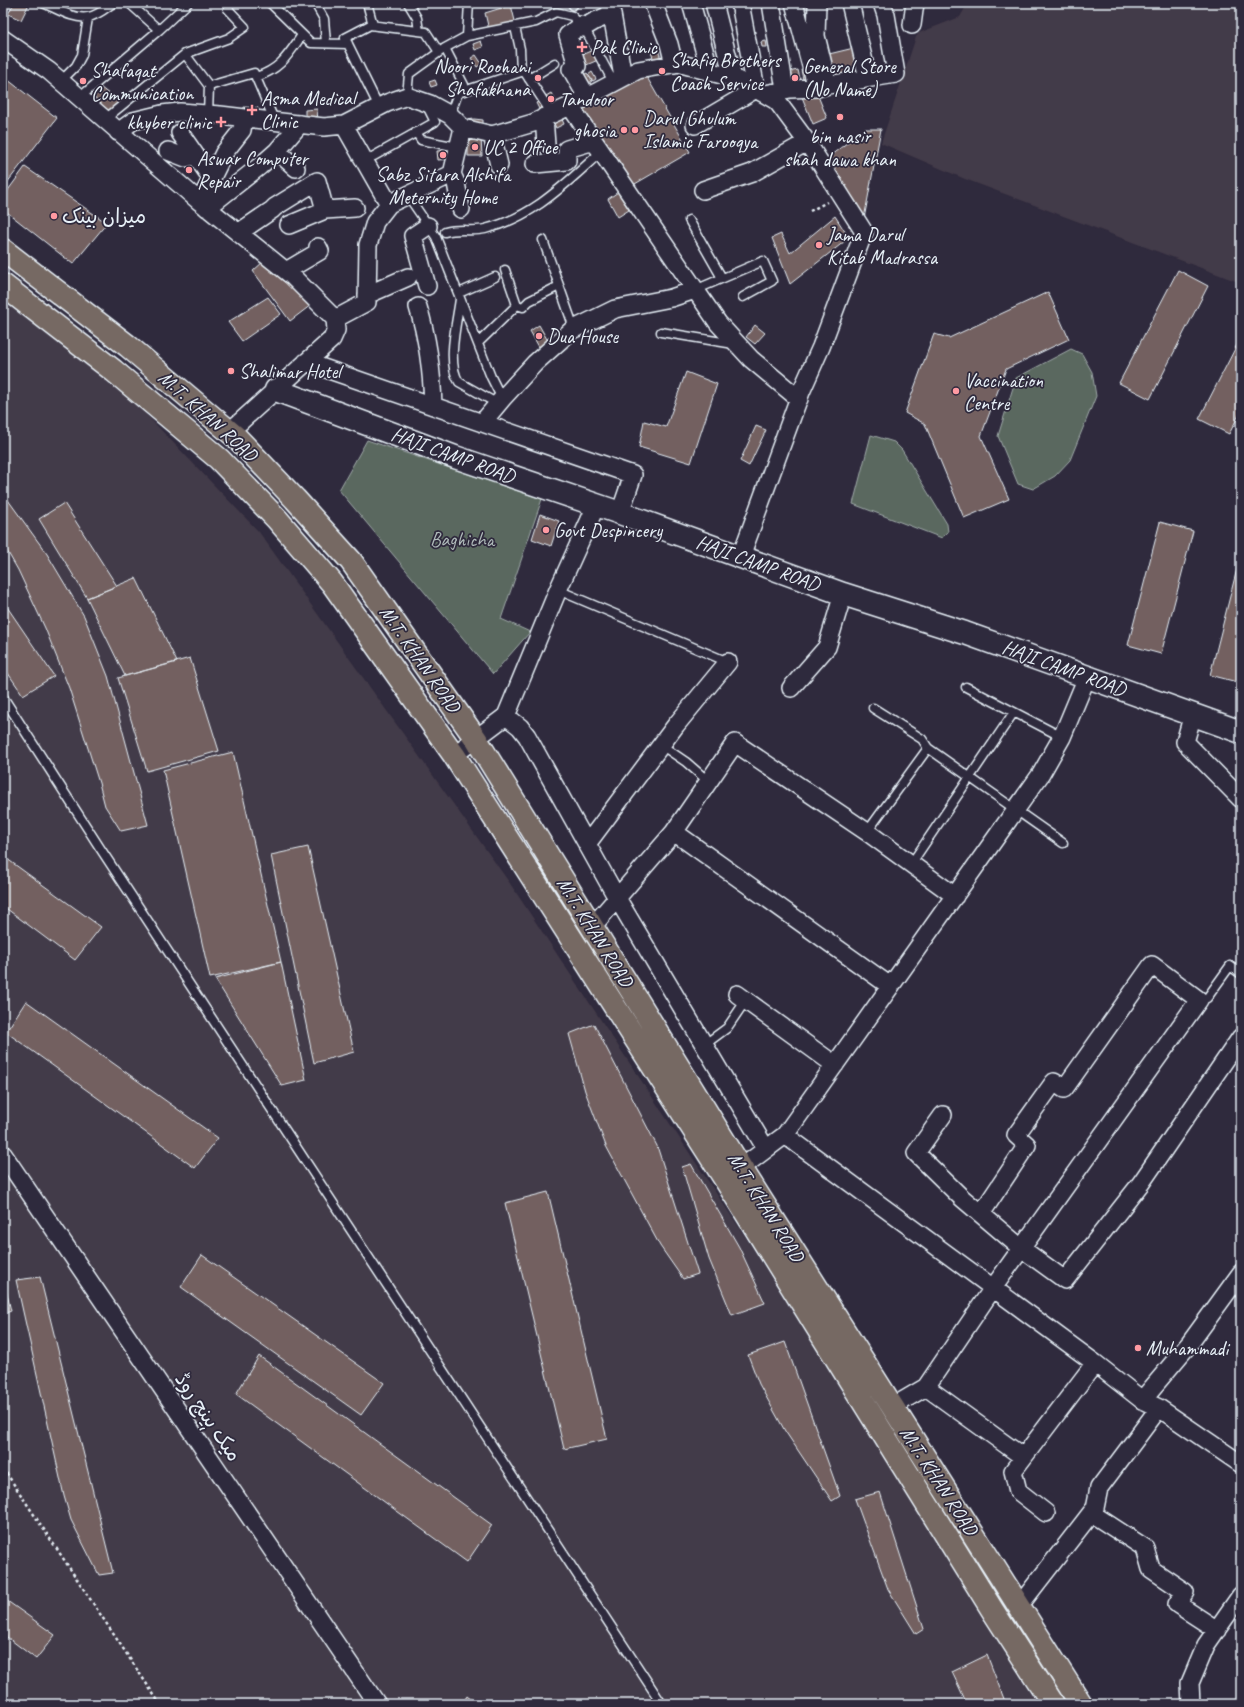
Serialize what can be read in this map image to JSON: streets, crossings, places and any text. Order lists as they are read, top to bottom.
{
  "streets": {
    "highway": ["M.T. KHAN ROAD"],
    "street": ["HAJI CAMP ROAD", "میک ہینچ روڈ"]
  },
  "parks": ["Baghicha"],
  "places": {
    "health": ["Pak Clinic", "Asma Medical Clinic", "khyber clinic"],
    "other": [
      "Shafiq Brothers Coach Service",
      "Noori Roohani Shafakhana",
      "General Store (No Name)",
      "Shafaqat Communication",
      "Tandoor",
      "bin nasir shah dawa khan",
      "ghosia",
      "Darul Ghulum Islamic Farooqya",
      "UC 2 Office",
      "Sabz Sitara Alshifa Meternity Home",
      "Aswar Computer Repair",
      "میزان بینک",
      "Jama Darul Kitab Madrassa",
      "Dua House",
      "Shalimar Hotel",
      "Vaccination Centre",
      "Govt Despincery",
      "Muhammadi"
    ]
  }
}
